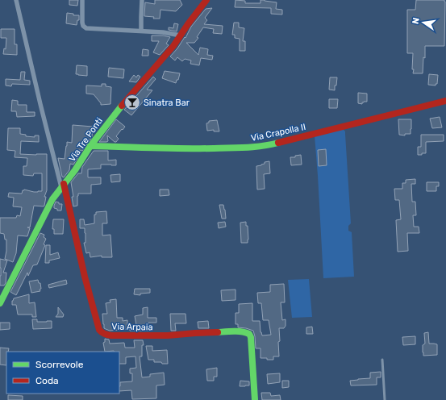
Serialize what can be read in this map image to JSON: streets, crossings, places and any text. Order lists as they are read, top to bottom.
{
  "streets": {
    "street": ["Via Crapolla II", "Via Tre Ponti", "Via Arpaia"]
  },
  "crossings": [
    ["Via Crapolla II", "Via Tre Ponti"],
    ["Via Tre Ponti", "Via Arpaia"]
  ],
  "places": {
    "bar": ["Sinatra Bar"]
  },
  "legend": ["Scorrevole", "Coda"],
  "north": "left"
}
